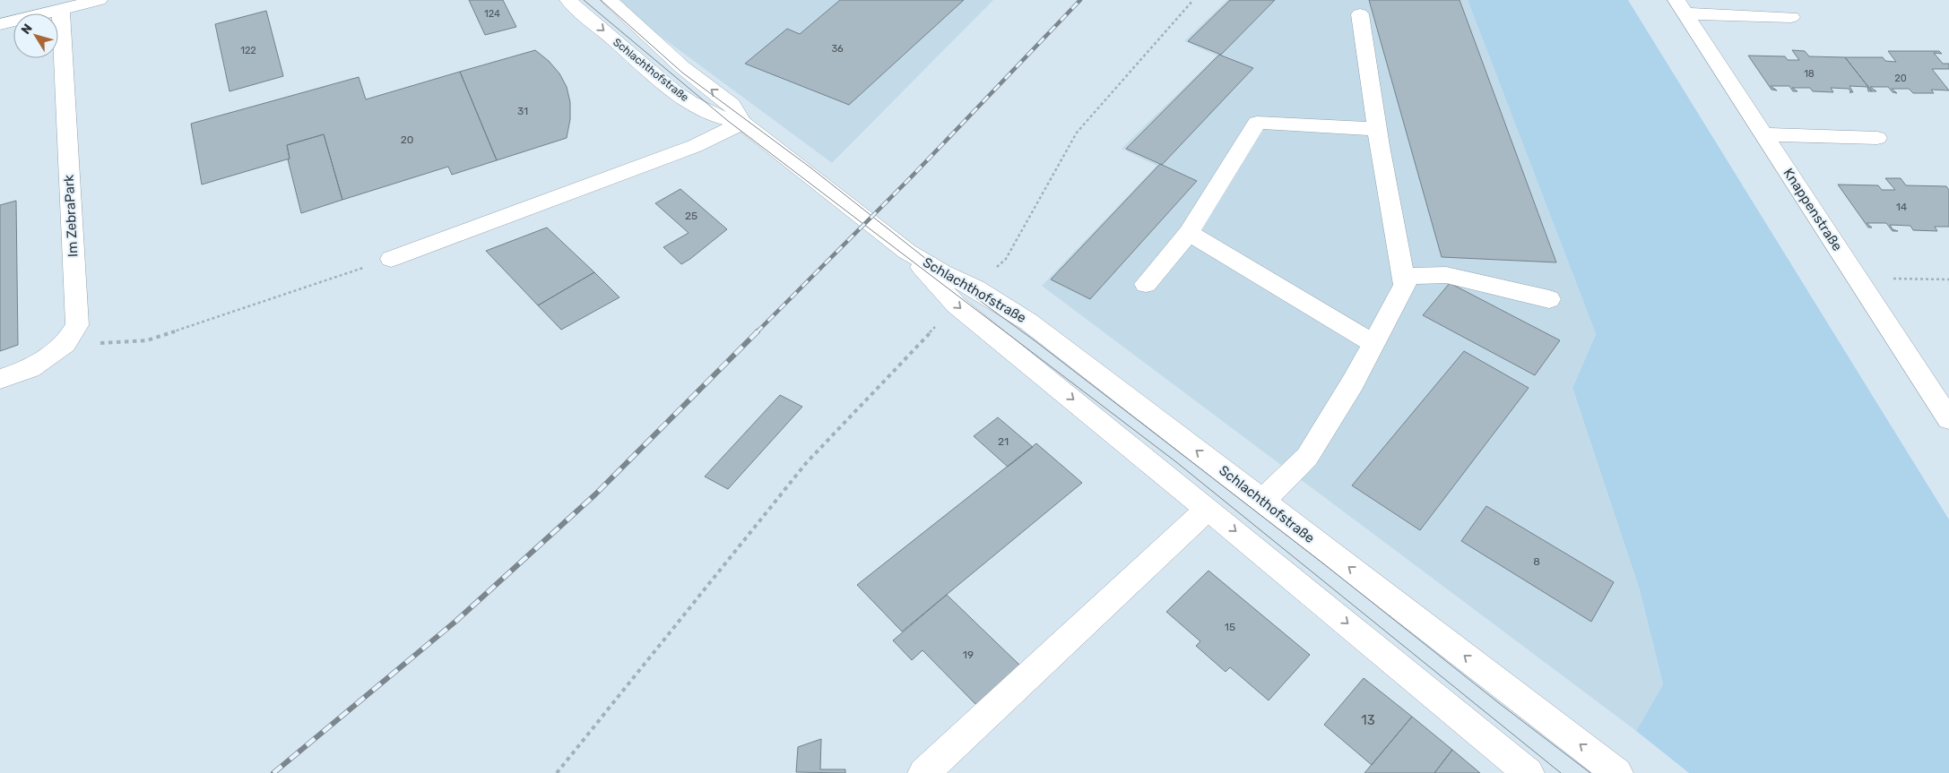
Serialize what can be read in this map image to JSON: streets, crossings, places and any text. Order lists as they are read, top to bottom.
{
  "streets": {
    "street": ["Schlachthofstraße", "Knappenstraße", "Im ZebraPark"]
  },
  "house_numbers": [
    "124",
    "36",
    "122",
    "18",
    "20",
    "31",
    "20",
    "14",
    "25",
    "21",
    "8",
    "15",
    "19",
    "13"
  ],
  "north": "top left"
}
